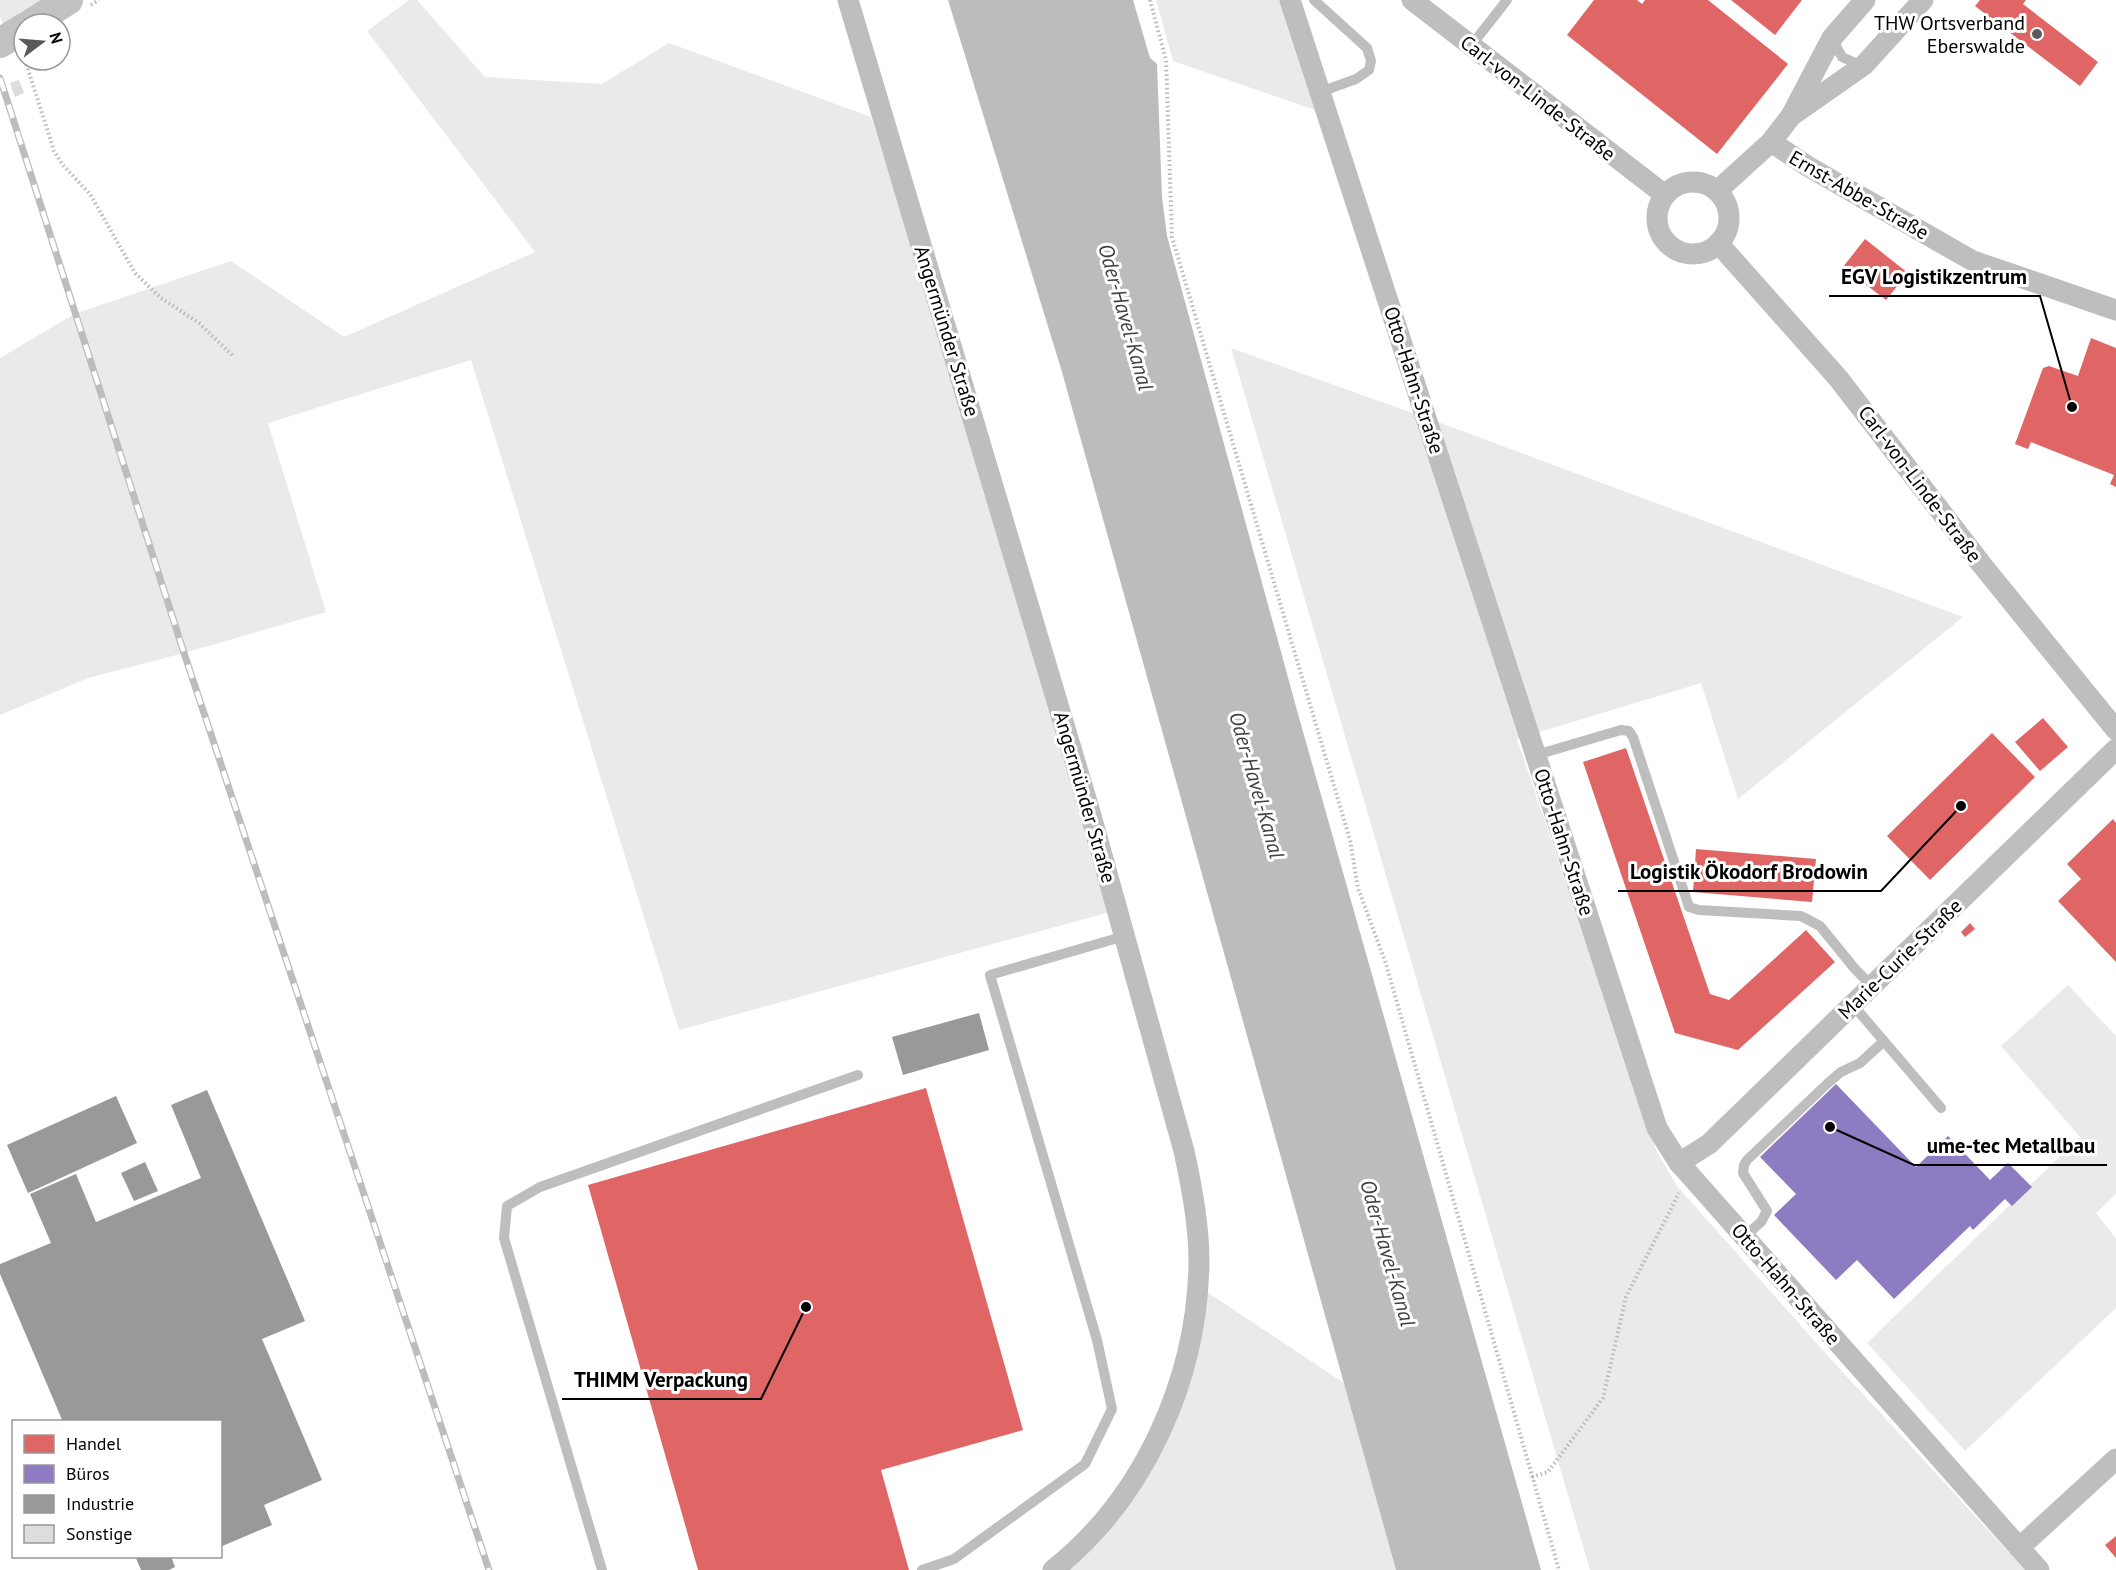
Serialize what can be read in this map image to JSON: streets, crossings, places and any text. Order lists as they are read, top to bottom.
{
  "streets": {
    "street": [
      "Carl-von-Linde-Straße",
      "Ernst-Abbe-Straße",
      "Angermünder Straße",
      "Otto-Hahn-Straße",
      "Marie-Curie-Straße"
    ]
  },
  "crossings": [
    ["Otto-Hahn-Straße", "Marie-Curie-Straße"]
  ],
  "water": ["Oder-Havel-Kanal"],
  "places": [
    "THW Ortsverband Eberswalde",
    "EGV Logistikzentrum",
    "Logistik Ökodorf Brodowin",
    "ume-tec Metallbau",
    "THIMM Verpackung"
  ],
  "legend": [
    "Handel",
    "Büros",
    "Industrie",
    "Sonstige"
  ],
  "north": "right"
}
